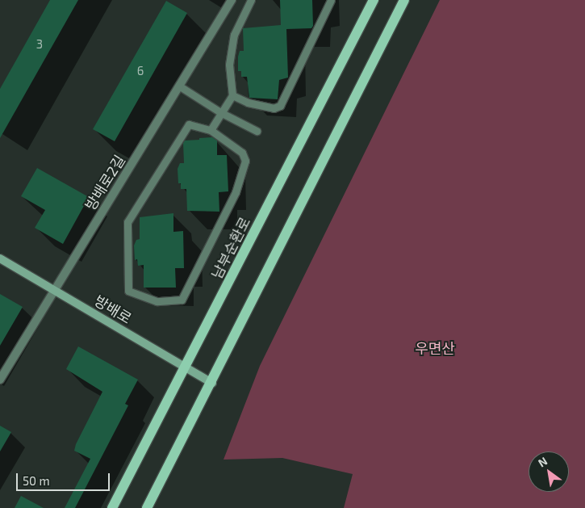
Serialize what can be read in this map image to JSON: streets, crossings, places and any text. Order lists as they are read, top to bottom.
{
  "streets": {
    "main road": ["남부순환로", "방배로"],
    "street": ["방배로2길"]
  },
  "crossings": [
    ["방배로2길", "방배로"],
    ["남부순환로", "방배로"]
  ],
  "parks": ["우면산"],
  "house_numbers": ["3", "6"],
  "scale_bar": "50 m",
  "north": "top left"
}
